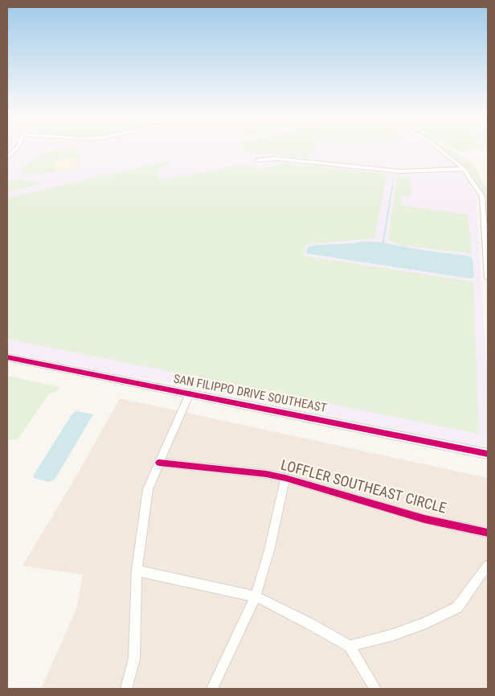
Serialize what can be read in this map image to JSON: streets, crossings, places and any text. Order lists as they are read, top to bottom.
{
  "streets": {
    "street": ["SAN FILIPPO DRIVE SOUTHEAST", "LOFFLER SOUTHEAST CIRCLE"]
  }
}
